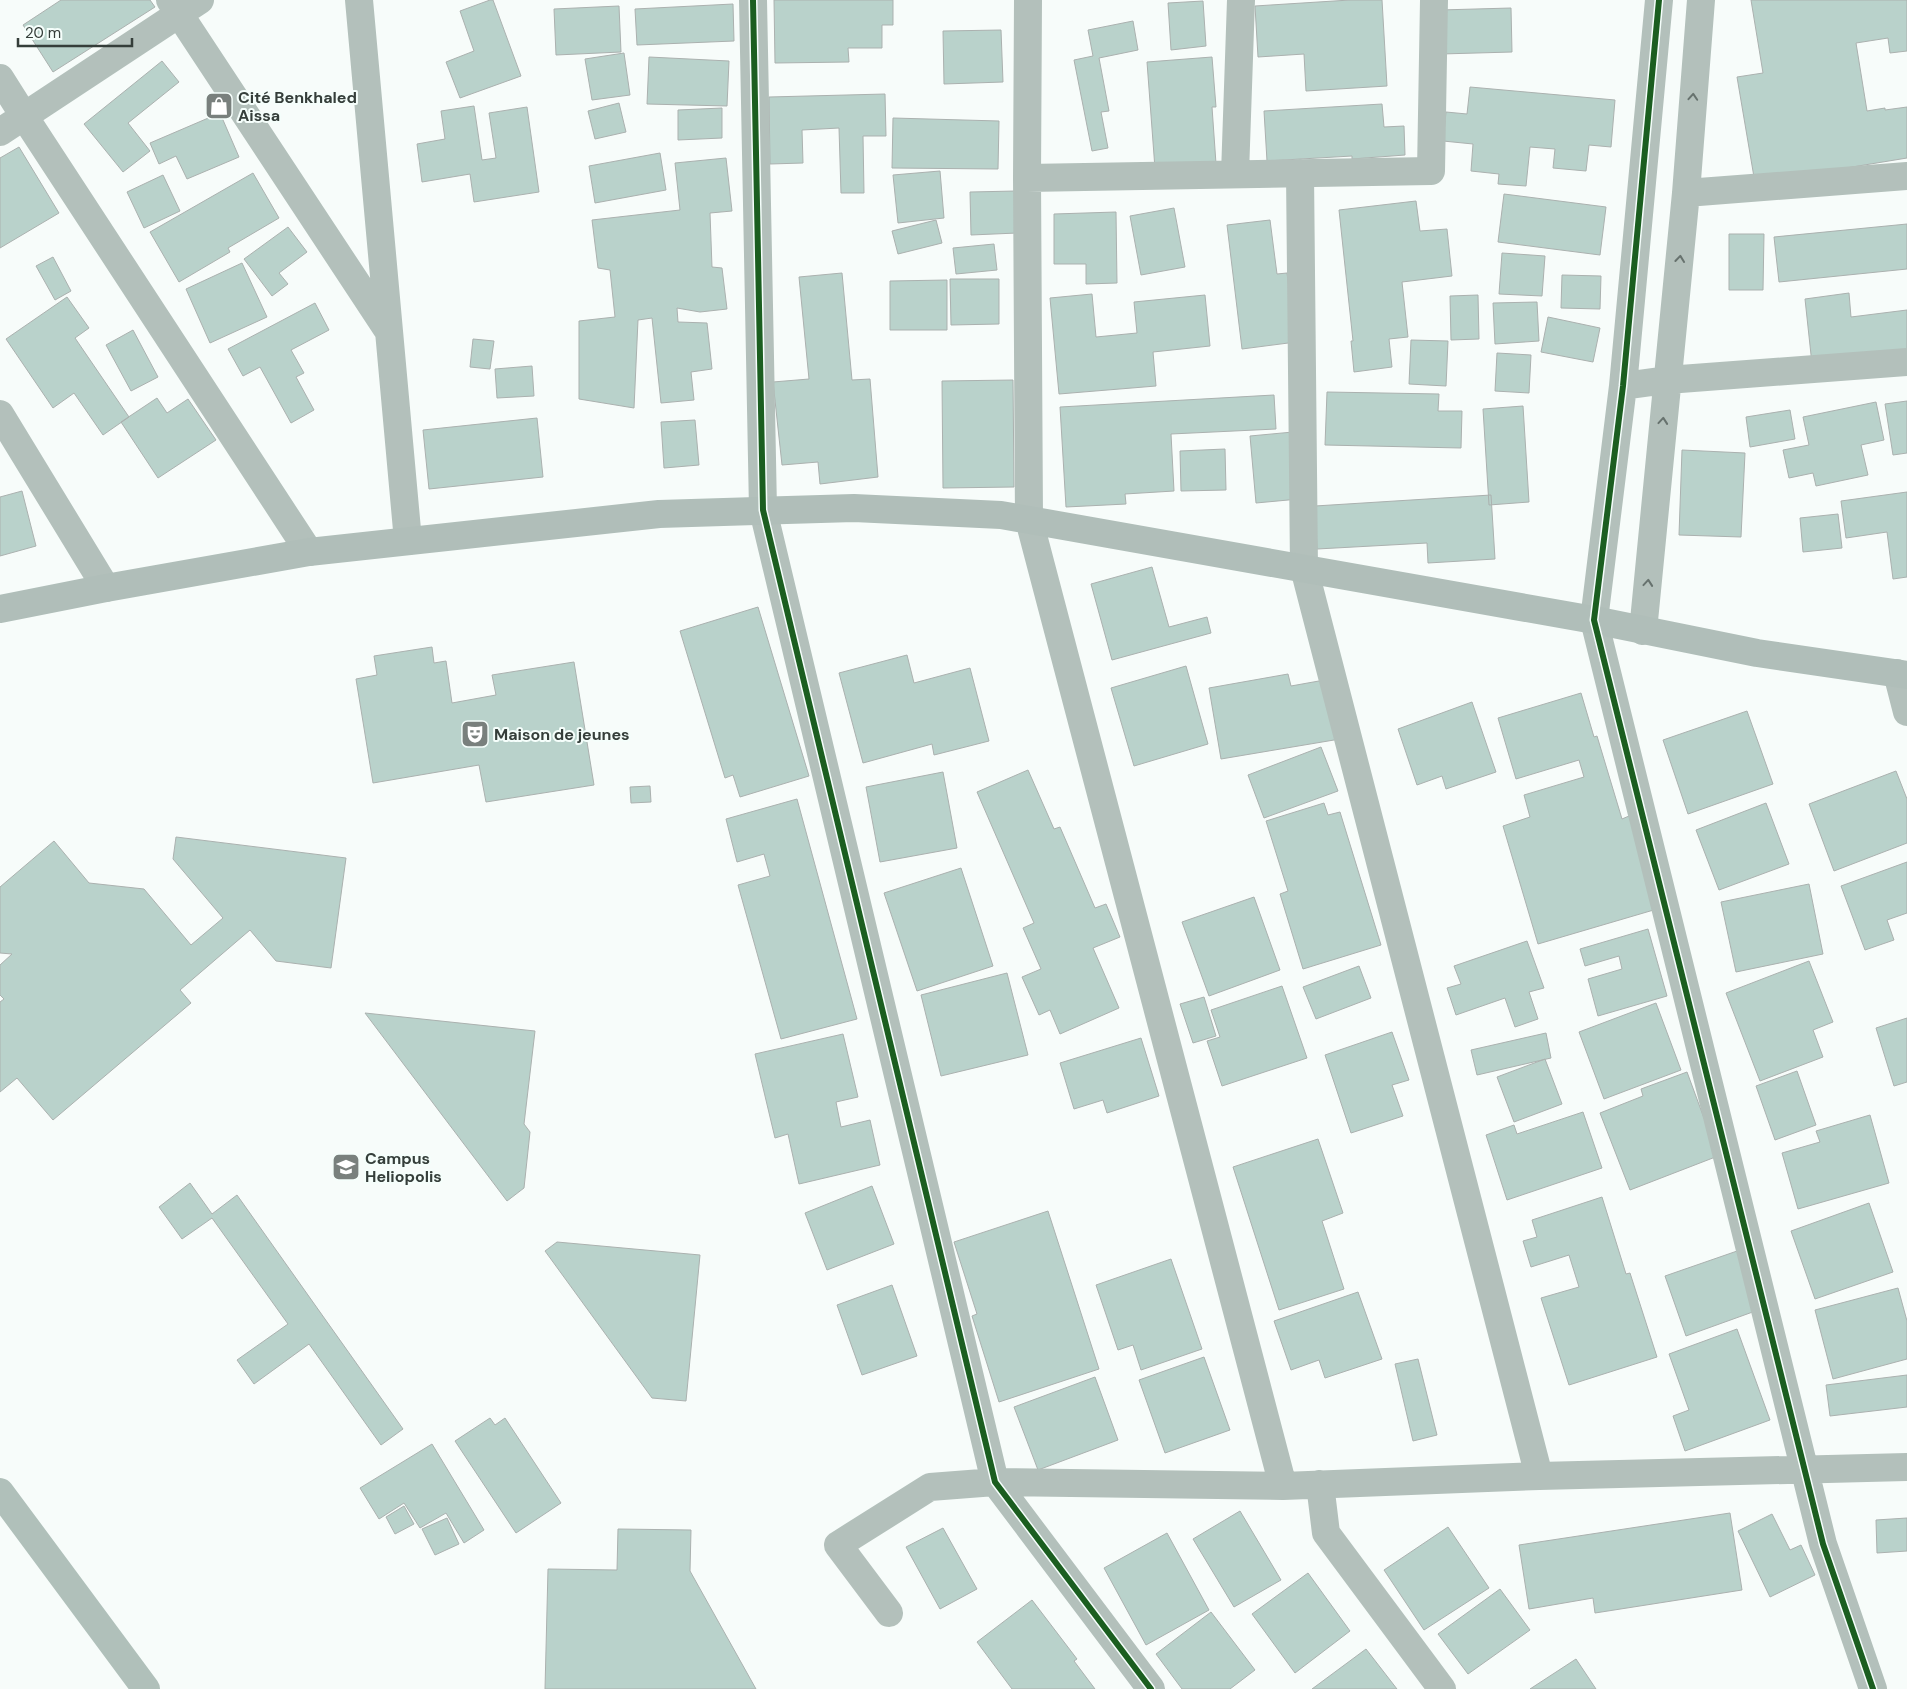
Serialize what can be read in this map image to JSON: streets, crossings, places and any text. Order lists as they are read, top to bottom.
{
  "places": {
    "shop": ["Cité Benkhaled Aissa"],
    "theatre": ["Maison de jeunes"],
    "school or university": ["Campus Heliopolis"]
  },
  "scale_bar": "20 m"
}
